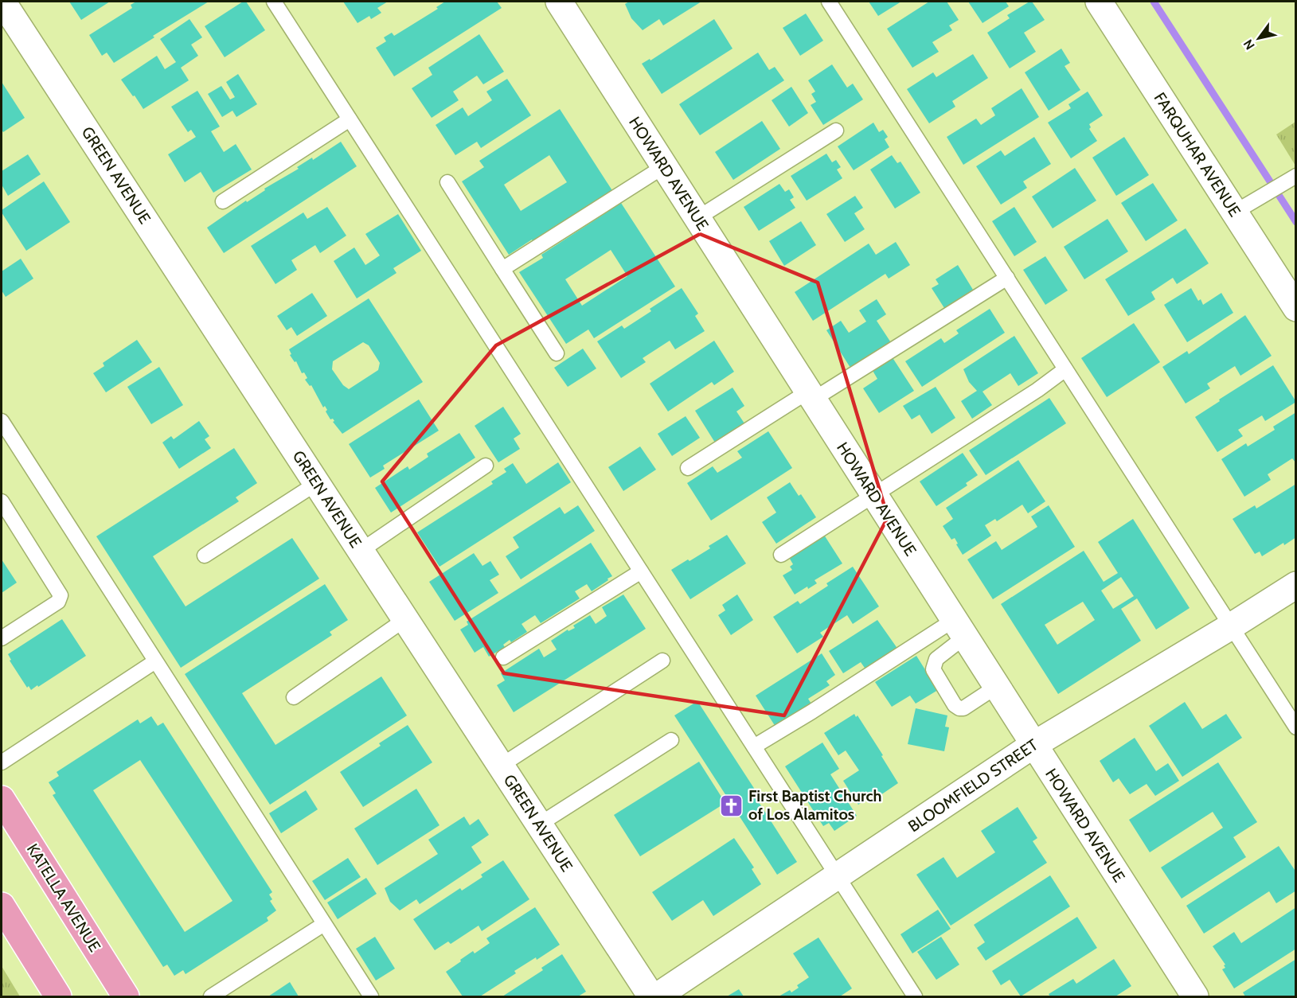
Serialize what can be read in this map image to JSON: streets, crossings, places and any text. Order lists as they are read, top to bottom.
{
  "streets": {
    "main road": ["KATELLA AVENUE"],
    "street": [
      "FARQUHAR AVENUE",
      "HOWARD AVENUE",
      "GREEN AVENUE",
      "BLOOMFIELD STREET"
    ]
  },
  "crossings": [
    ["HOWARD AVENUE", "BLOOMFIELD STREET"]
  ],
  "places": {
    "church": ["First Baptist Church of Los Alamitos"]
  },
  "north": "bottom left"
}
